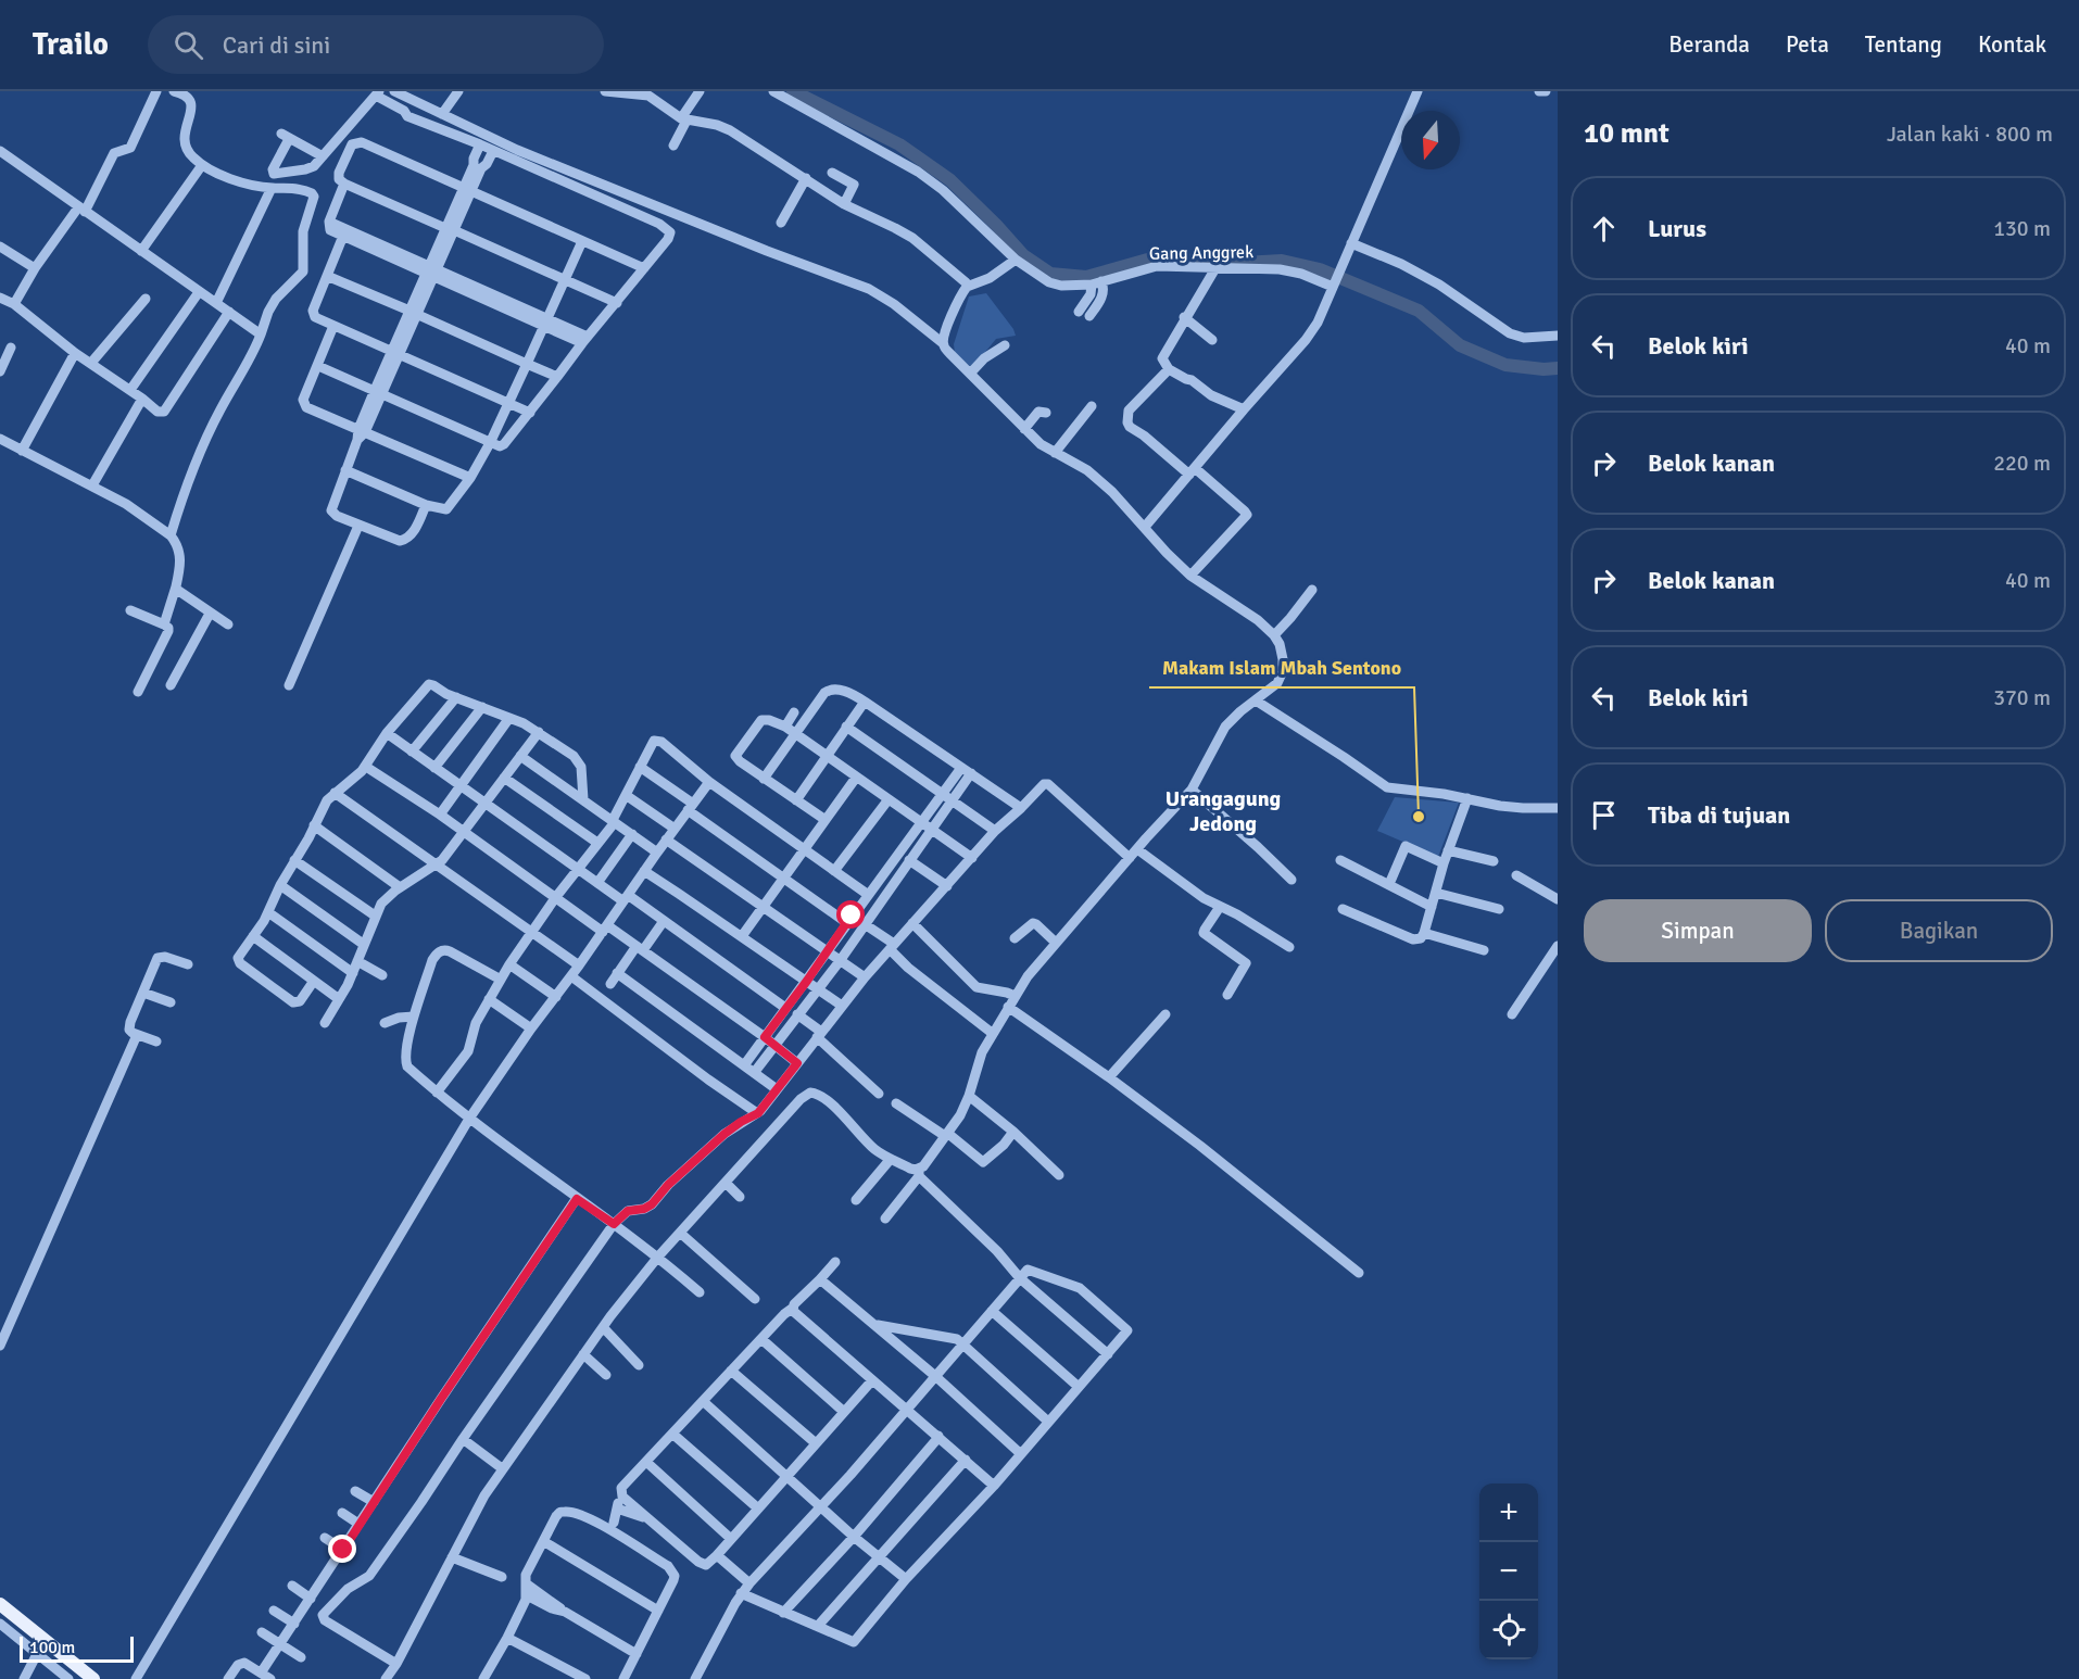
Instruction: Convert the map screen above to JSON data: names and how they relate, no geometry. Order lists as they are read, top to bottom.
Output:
{
  "streets": {
    "street": ["Gang Anggrek"]
  },
  "districts": ["Urangagung Jedong"],
  "places": ["Makam Islam Mbah Sentono"],
  "scale_bar": "100 m",
  "north": "bottom",
  "page": {
    "header": "Trailo",
    "search": "Cari di sini",
    "nav": [
      "Beranda",
      "Peta",
      "Tentang",
      "Kontak"
    ],
    "heading": ["10 mnt", "Jalan kaki · 800 m"],
    "list": [
      ["Lurus", "130 m"],
      ["Belok kiri", "40 m"],
      ["Belok kanan", "220 m"],
      ["Belok kanan", "40 m"],
      ["Belok kiri", "370 m"],
      "Tiba di tujuan"
    ],
    "buttons": ["Simpan", "Bagikan"],
    "map_buttons": ["+", "−"],
    "scale": "100 m"
  }
}
